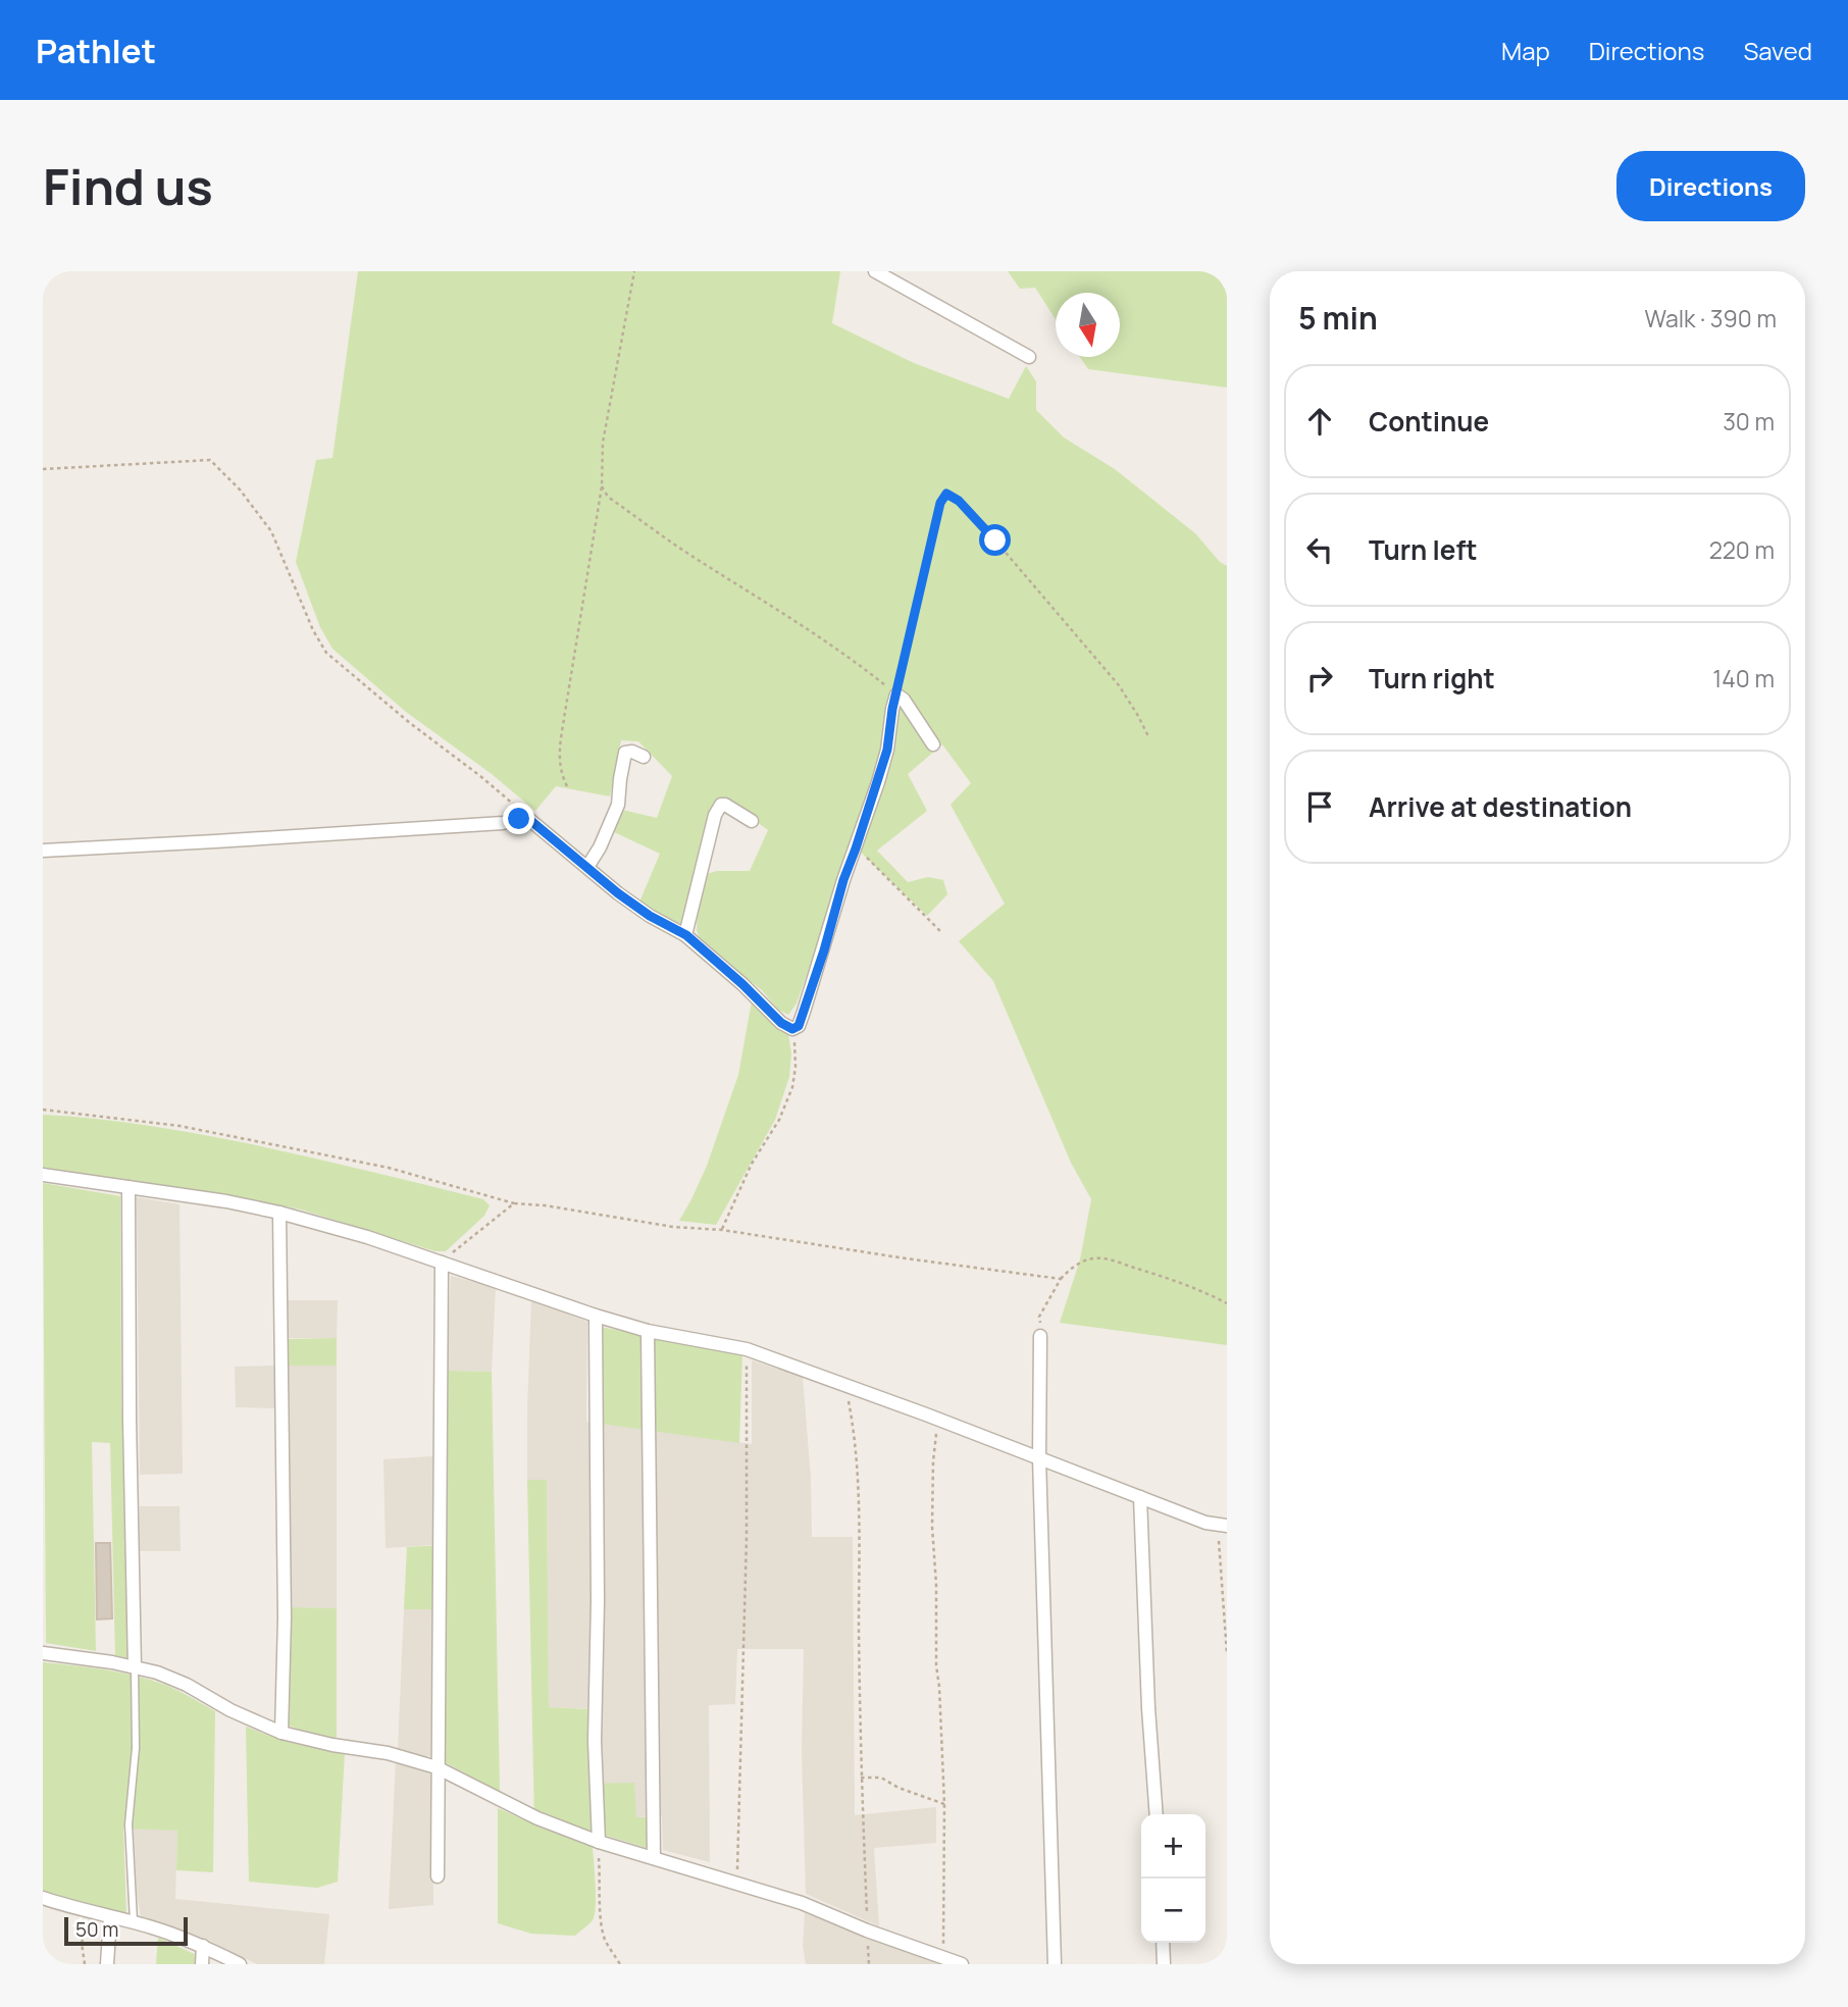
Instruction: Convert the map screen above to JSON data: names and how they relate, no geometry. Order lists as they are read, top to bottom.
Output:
{
  "scale_bar": "50 m",
  "north": "bottom",
  "page": {
    "header": "Pathlet",
    "nav": ["Map", "Directions", "Saved"],
    "buttons": "Directions",
    "title": "Find us",
    "heading": ["5 min", "Walk · 390 m"],
    "list": [
      ["Continue", "30 m"],
      ["Turn left", "220 m"],
      ["Turn right", "140 m"],
      "Arrive at destination"
    ],
    "map_buttons": ["+", "−"],
    "scale": "50 m"
  }
}
